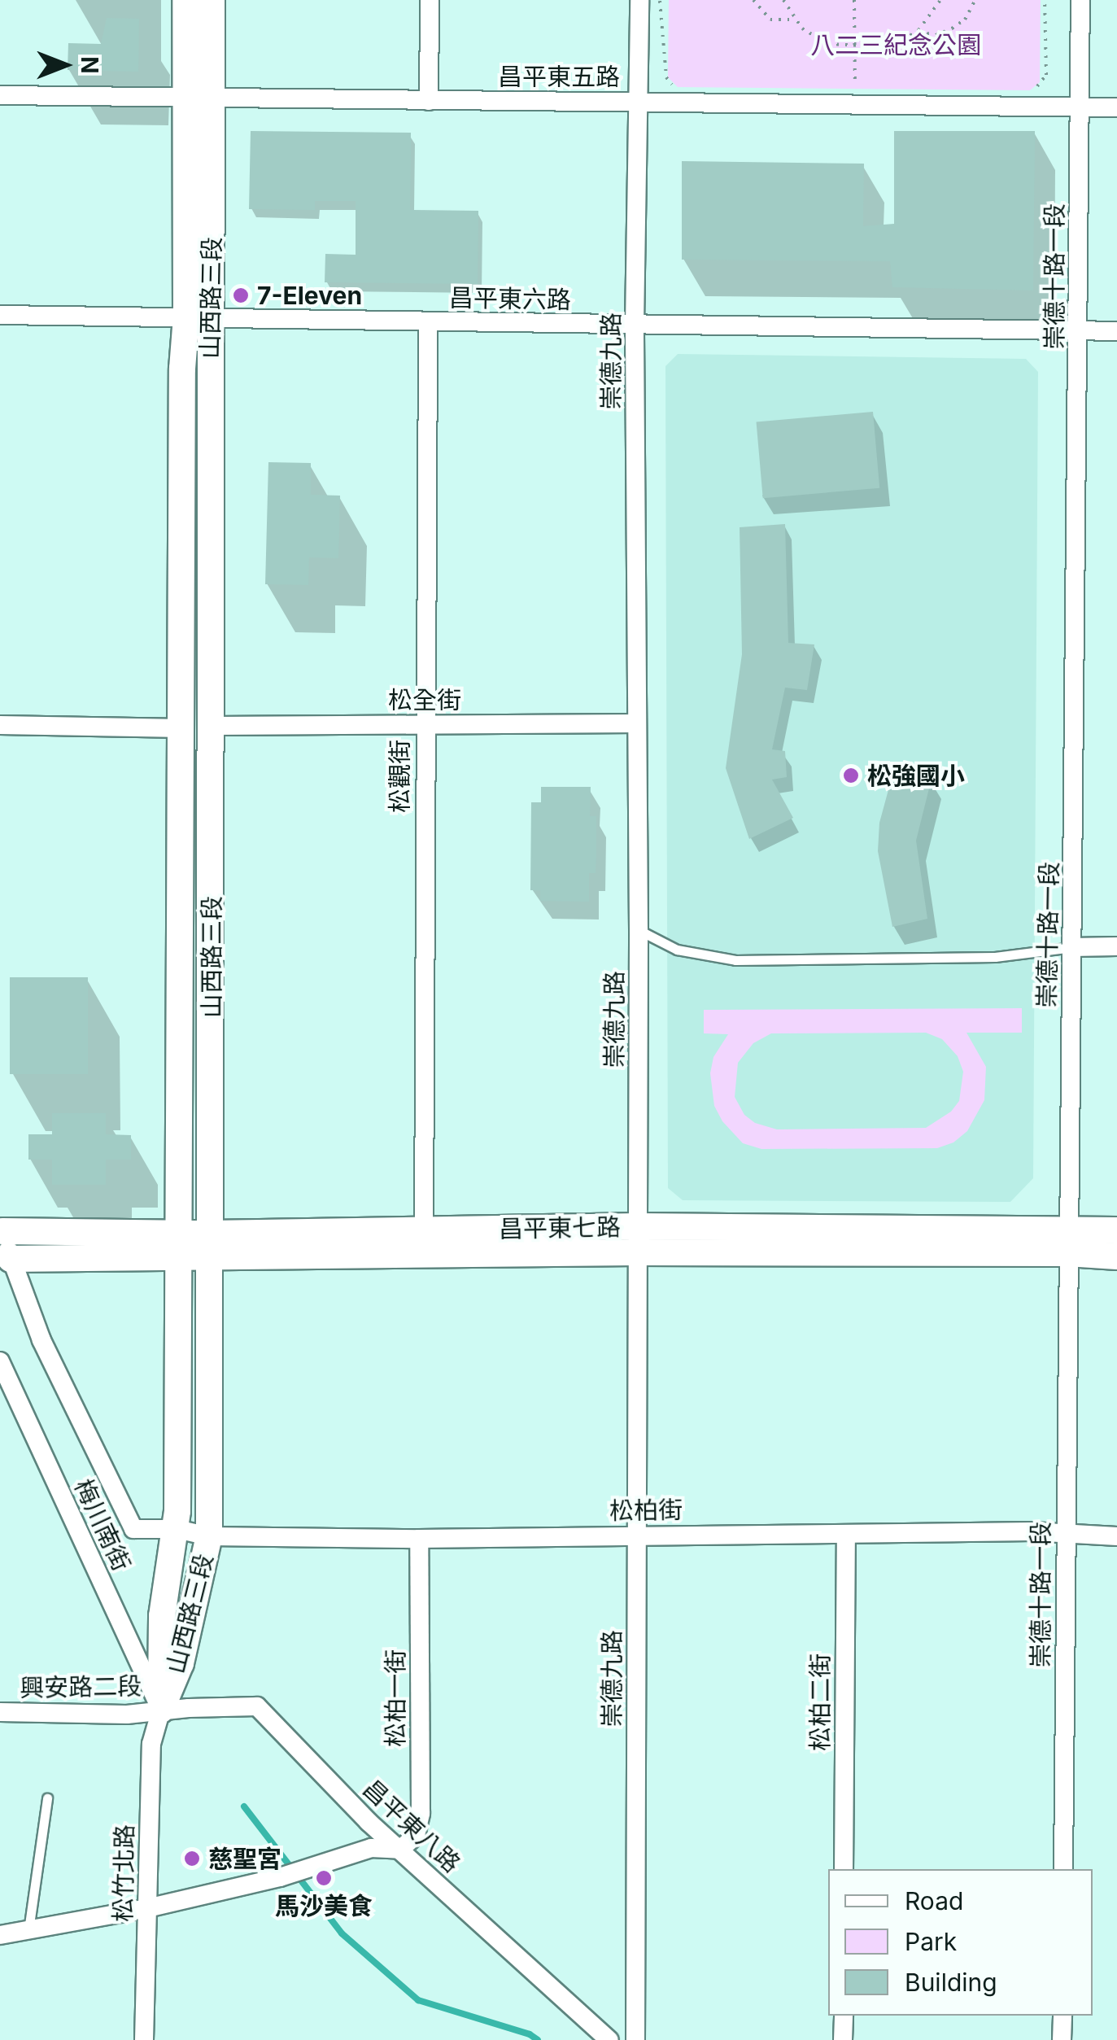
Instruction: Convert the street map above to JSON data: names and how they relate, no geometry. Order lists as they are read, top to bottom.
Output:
{
  "streets": {
    "street": [
      "昌平東五路",
      "崇德十路一段",
      "山西路三段",
      "昌平東六路",
      "崇德九路",
      "松全街",
      "松觀街",
      "昌平東七路",
      "松柏街",
      "梅川南街",
      "興安路二段",
      "松柏一街",
      "松柏二街",
      "昌平東八路",
      "松竹北路"
    ]
  },
  "crossings": [
    ["昌平東五路", "崇德十路一段"],
    ["昌平東五路", "山西路三段"],
    ["昌平東五路", "崇德九路"],
    ["崇德十路一段", "昌平東六路"],
    ["崇德十路一段", "昌平東七路"],
    ["崇德十路一段", "松柏街"],
    ["山西路三段", "昌平東六路"],
    ["山西路三段", "松全街"],
    ["山西路三段", "昌平東七路"],
    ["山西路三段", "松柏街"],
    ["山西路三段", "梅川南街"],
    ["山西路三段", "興安路二段"],
    ["山西路三段", "昌平東八路"],
    ["山西路三段", "松竹北路"],
    ["昌平東六路", "崇德九路"],
    ["昌平東六路", "松觀街"],
    ["崇德九路", "松全街"],
    ["崇德九路", "昌平東七路"],
    ["崇德九路", "松柏街"],
    ["松全街", "松觀街"],
    ["松觀街", "昌平東七路"],
    ["松柏街", "松柏一街"],
    ["松柏街", "松柏二街"],
    ["梅川南街", "興安路二段"],
    ["梅川南街", "昌平東八路"],
    ["梅川南街", "松竹北路"],
    ["興安路二段", "昌平東八路"],
    ["興安路二段", "松竹北路"],
    ["松柏一街", "昌平東八路"],
    ["昌平東八路", "松竹北路"]
  ],
  "parks": ["八二三紀念公園"],
  "places": [
    "7-Eleven",
    "松強國小",
    "慈聖宮",
    "馬沙美食"
  ],
  "legend": ["Road", "Park", "Building"],
  "north": "right"
}
